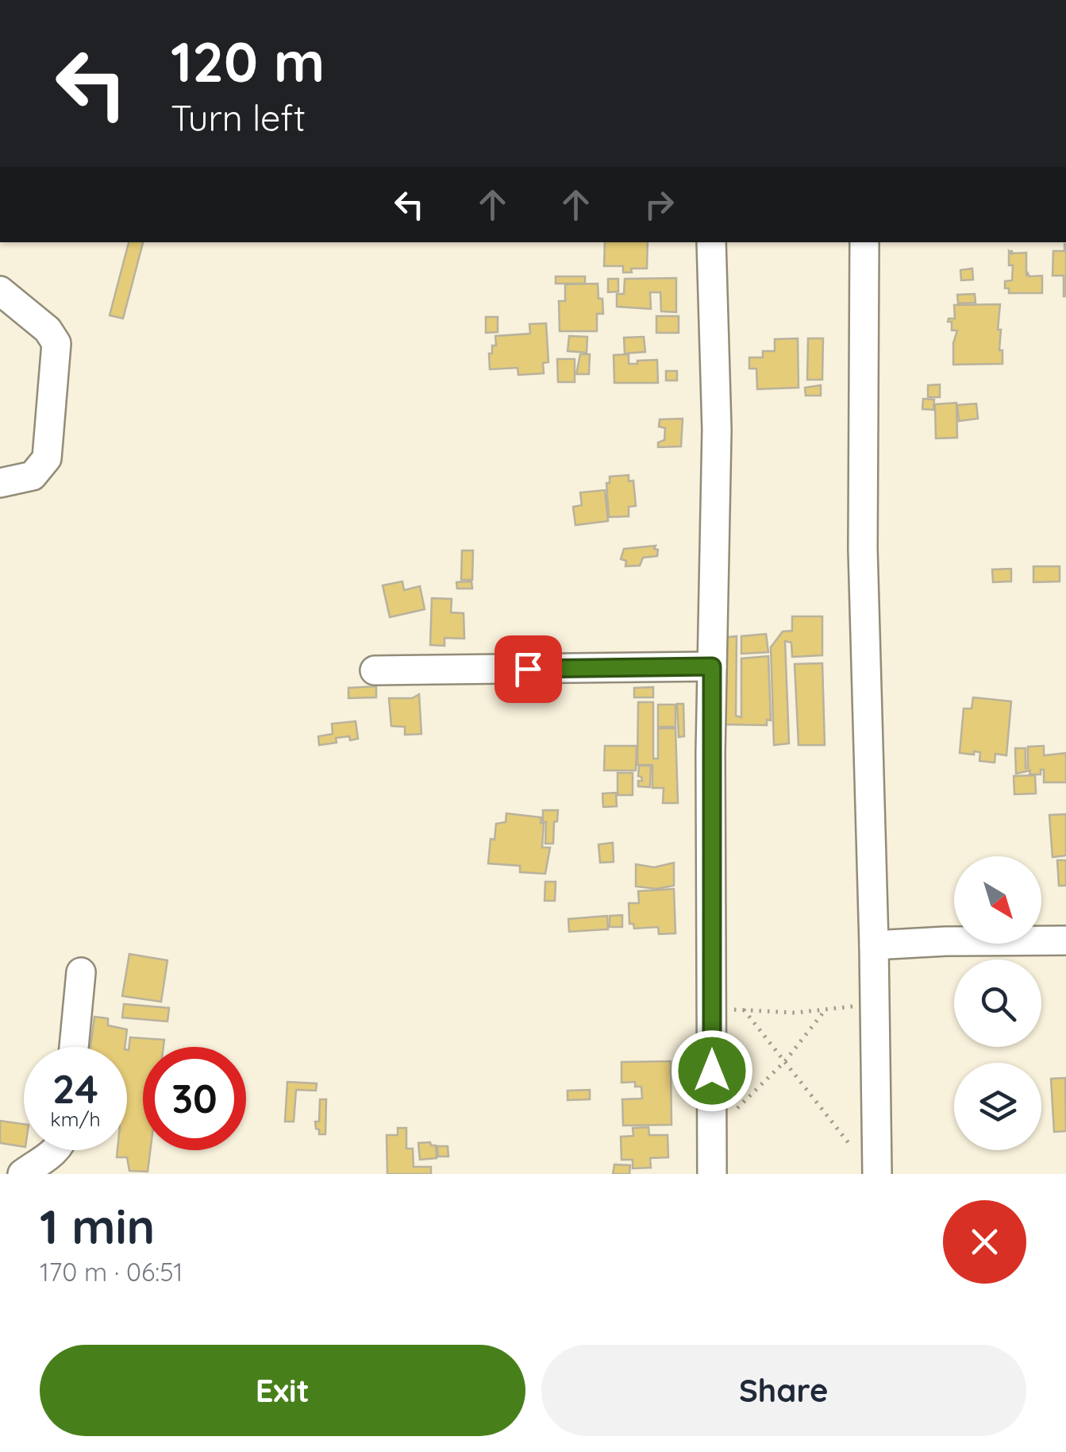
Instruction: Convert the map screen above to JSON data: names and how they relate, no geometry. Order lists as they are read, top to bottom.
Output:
{
  "north": "bottom right",
  "page": {
    "turn": ["120 m", "Turn left"],
    "speed": "24 km/h",
    "limit": "30",
    "heading": ["1 min", "170 m · 06:51"],
    "buttons": ["Exit", "Share"]
  }
}
